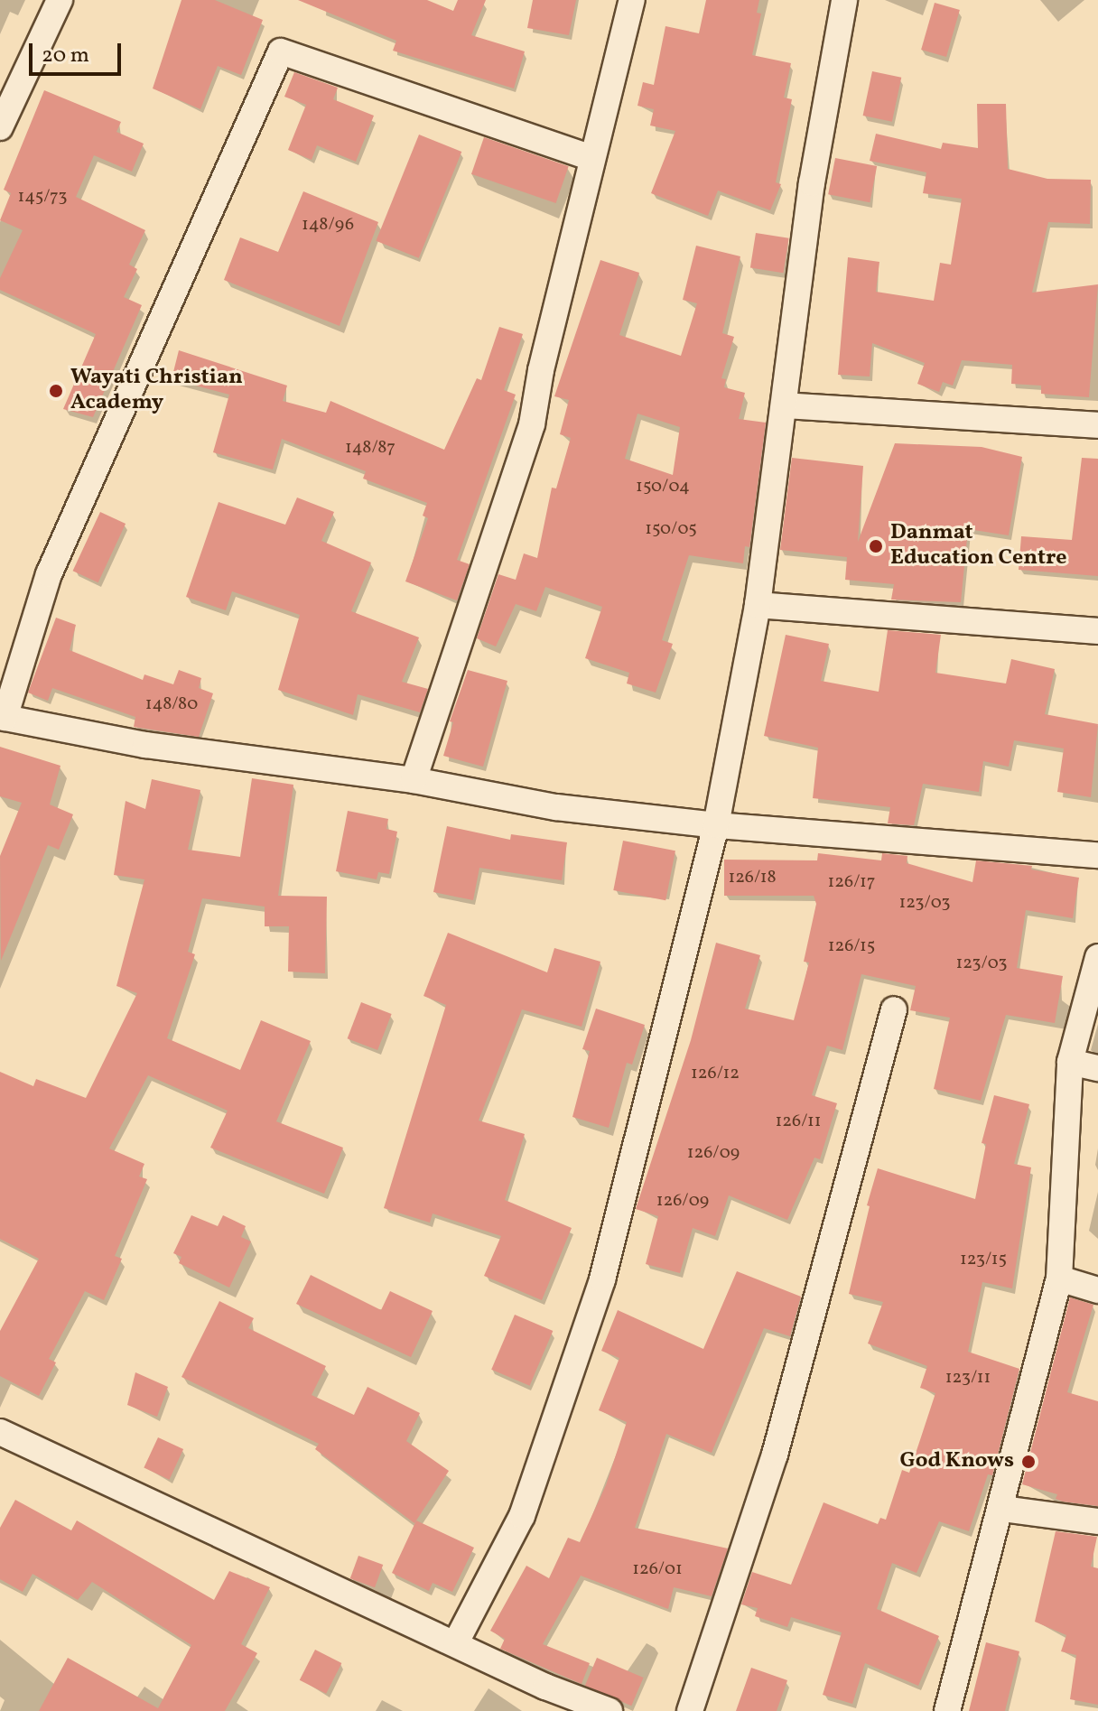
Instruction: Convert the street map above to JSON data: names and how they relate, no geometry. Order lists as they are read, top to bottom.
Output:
{
  "places": ["Wayati Christian Academy", "Danmat Education Centre", "God Knows"],
  "house_numbers": [
    "145/73",
    "148/96",
    "148/87",
    "150/04",
    "150/05",
    "148/80",
    "126/18",
    "126/17",
    "123/03",
    "126/15",
    "123/03",
    "126/12",
    "126/11",
    "126/09",
    "126/09",
    "123/15",
    "123/11",
    "126/01"
  ],
  "scale_bar": "20 m"
}
